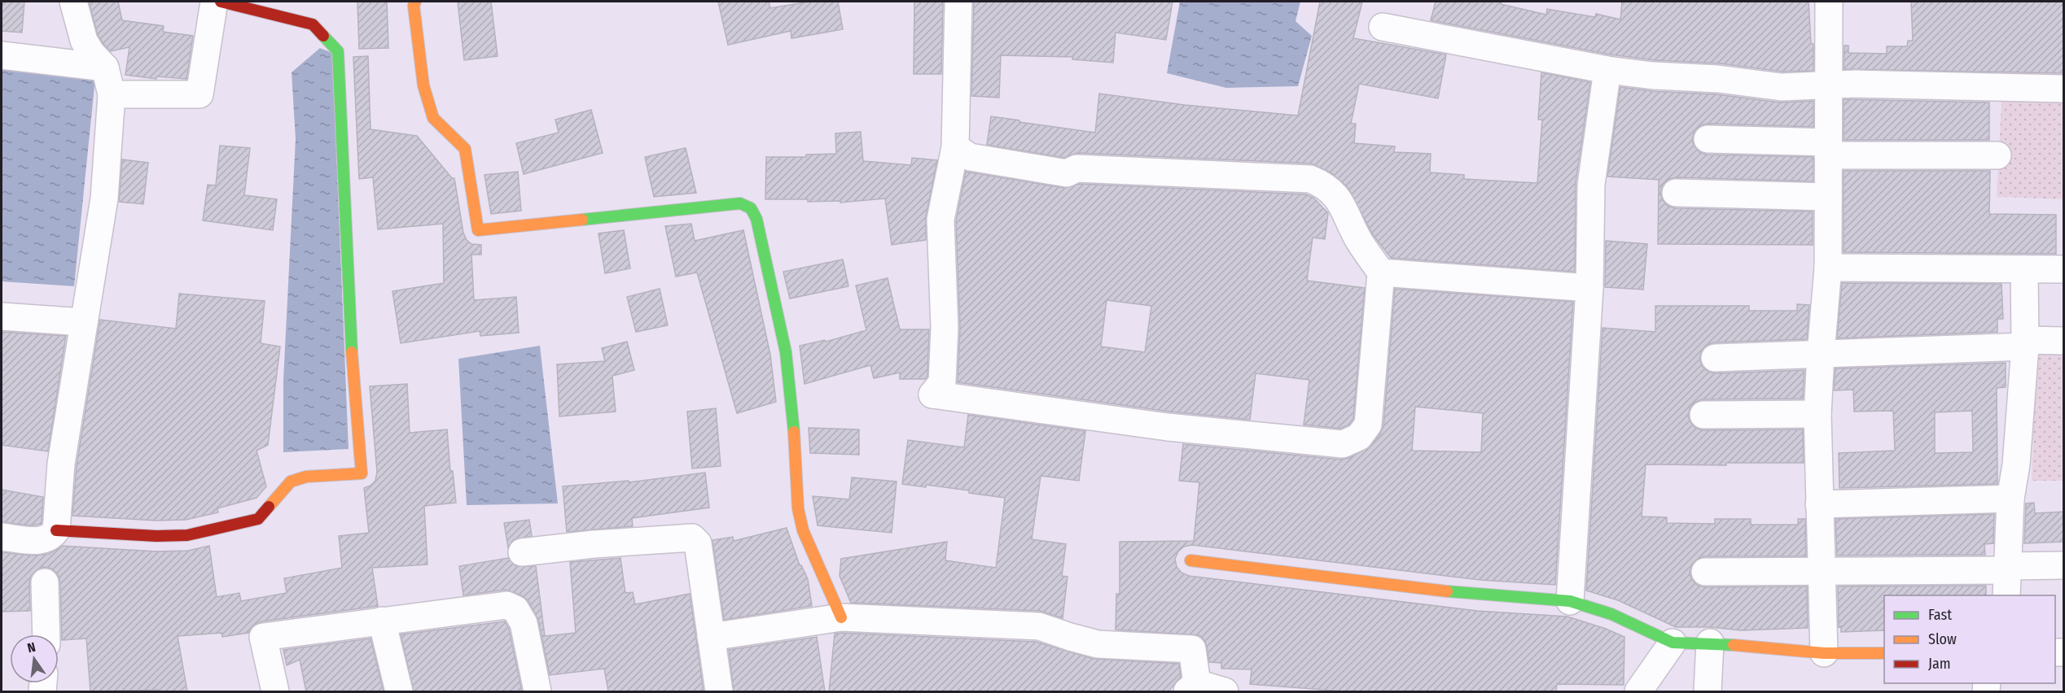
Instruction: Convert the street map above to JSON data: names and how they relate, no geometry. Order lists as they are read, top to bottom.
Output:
{
  "legend": ["Fast", "Slow", "Jam"],
  "north": "top"
}
